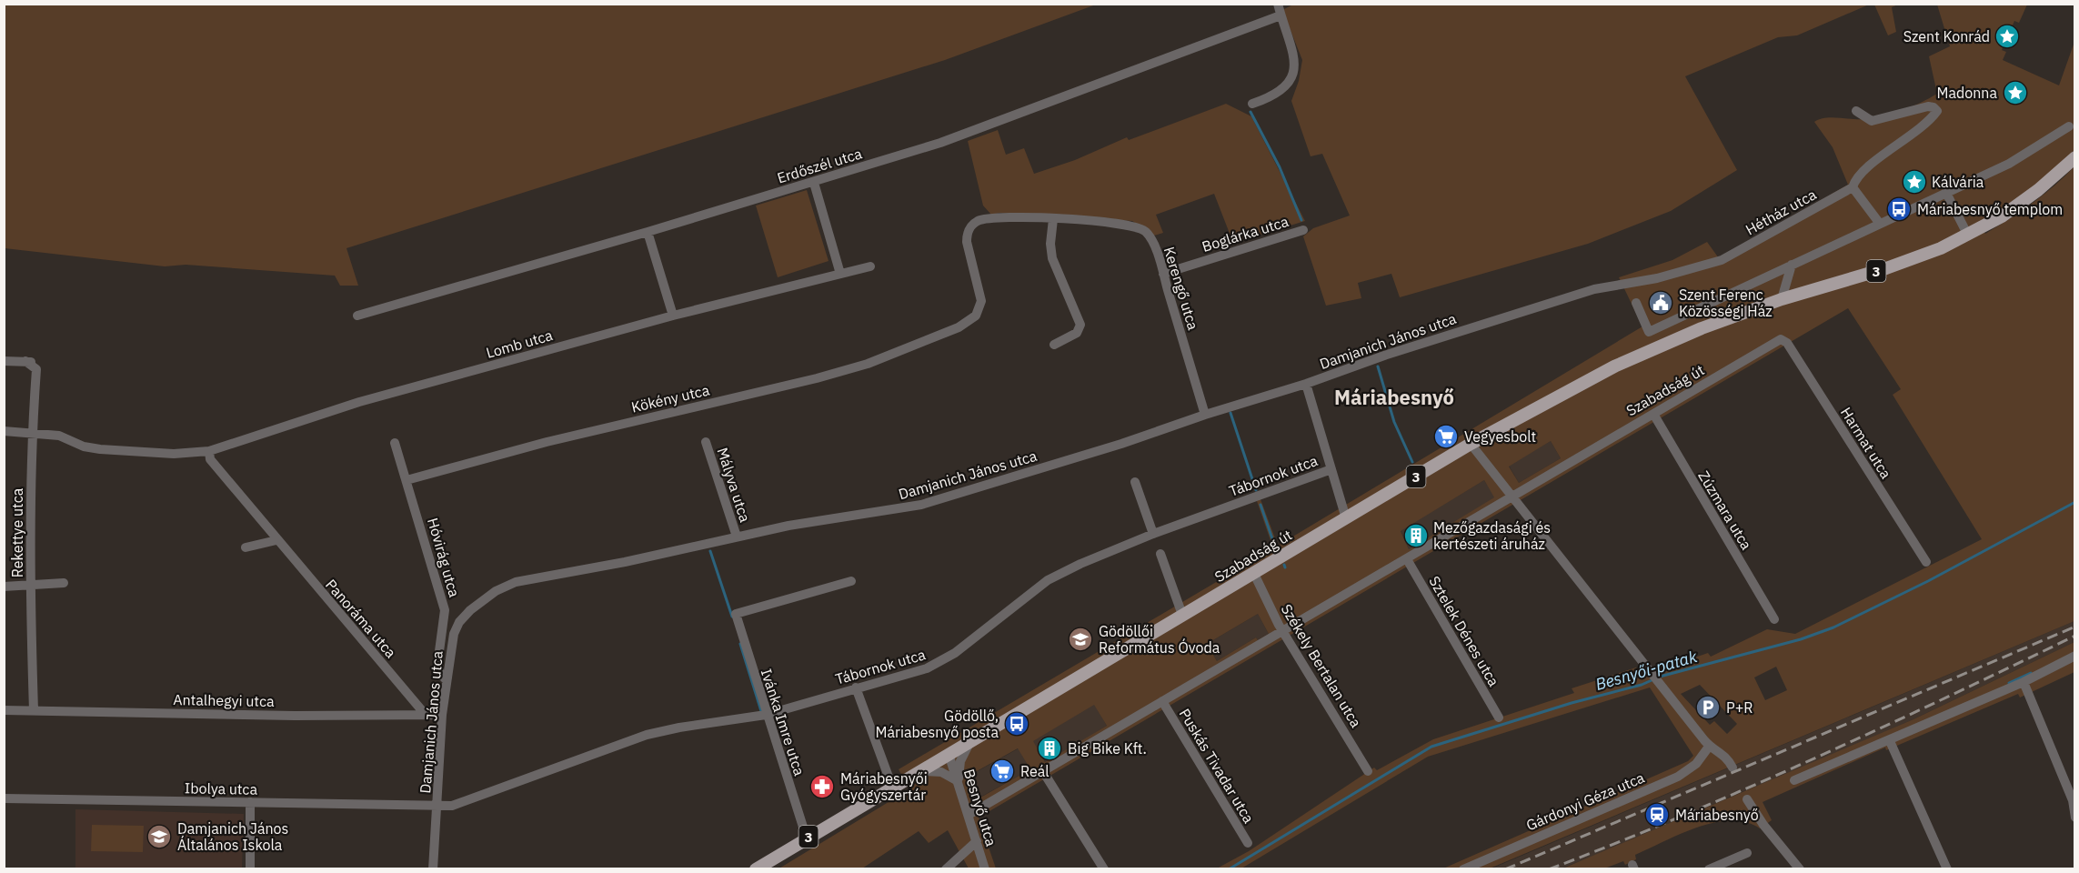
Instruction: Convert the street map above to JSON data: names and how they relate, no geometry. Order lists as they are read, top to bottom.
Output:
{
  "streets": {
    "main road": ["3", "Szabadság út"],
    "street": [
      "Erdőszél utca",
      "Hétház utca",
      "Boglárka utca",
      "Kerengő utca",
      "Damjanich János utca",
      "Lomb utca",
      "Kökény utca",
      "Harmat utca",
      "Tábornok utca",
      "Mályva utca",
      "Zúzmara utca",
      "Rekettye utca",
      "Hóvirág utca",
      "Panoráma utca",
      "Sztelek Dénes utca",
      "Székely Bertalan utca",
      "Antalhegyi utca",
      "Ivánka Imre utca",
      "Puskás Tivadar utca",
      "Ibolya utca",
      "Gárdonyi Géza utca",
      "Besnyő utca"
    ]
  },
  "crossings": [
    ["Hétház utca", "Damjanich János utca"],
    ["Boglárka utca", "Kerengő utca"],
    ["Kerengő utca", "Damjanich János utca"],
    ["Kerengő utca", "Kökény utca"],
    ["Damjanich János utca", "Tábornok utca"],
    ["Damjanich János utca", "Mályva utca"],
    ["Damjanich János utca", "Hóvirág utca"],
    ["Damjanich János utca", "Antalhegyi utca"],
    ["Damjanich János utca", "Ibolya utca"],
    ["Lomb utca", "Panoráma utca"],
    ["Szabadság út", "Harmat utca"],
    ["Szabadság út", "Zúzmara utca"],
    ["Szabadság út", "Sztelek Dénes utca"],
    ["Szabadság út", "Székely Bertalan utca"],
    ["Szabadság út", "Ivánka Imre utca"],
    ["Szabadság út", "Puskás Tivadar utca"],
    ["Szabadság út", "Besnyő utca"],
    ["Kökény utca", "Hóvirág utca"],
    ["Tábornok utca", "Ivánka Imre utca"],
    ["Tábornok utca", "Ibolya utca"],
    ["Rekettye utca", "Antalhegyi utca"],
    ["Panoráma utca", "Antalhegyi utca"]
  ],
  "districts": ["Máriabesnyő"],
  "water": ["Besnyői-patak"],
  "places": {
    "place": ["Szent Konrád", "Madonna", "Kálvária"],
    "bus stop": ["Máriabesnyő templom", "Gödöllő, Máriabesnyő posta"],
    "public building": ["Szent Ferenc Közösségi Ház"],
    "supermarket": ["Vegyesbolt", "Reál"],
    "building": ["Mezőgazdasági és kertészeti áruház", "Big Bike Kft."],
    "school or university": ["Gödöllői Református Óvoda", "Damjanich János Általános Iskola"],
    "parking": ["P+R"],
    "pharmacy": ["Máriabesnyői Gyógyszertár"],
    "station": ["Máriabesnyő"]
  }
}
